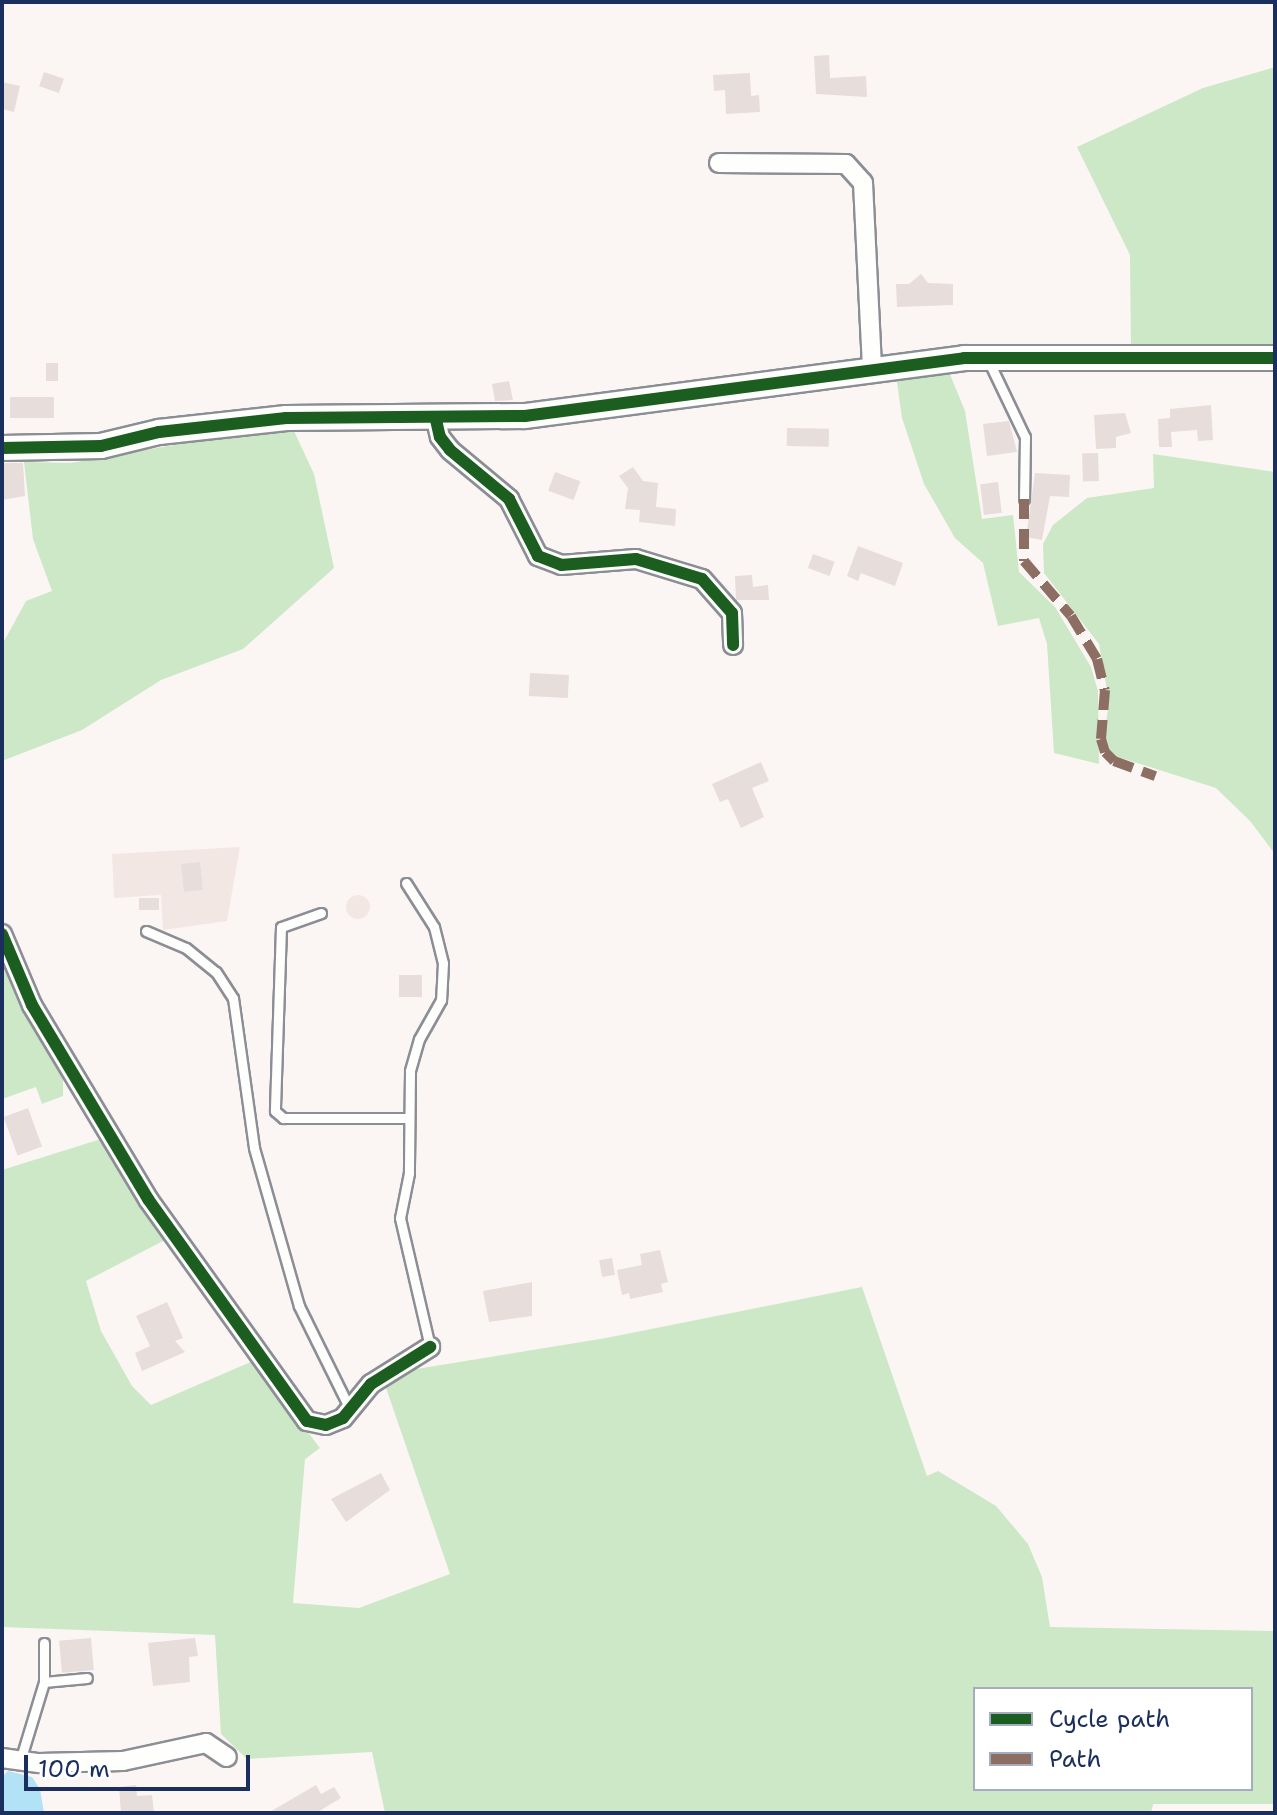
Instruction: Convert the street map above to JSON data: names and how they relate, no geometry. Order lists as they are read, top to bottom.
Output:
{
  "legend": ["Cycle path", "Path"],
  "scale_bar": "100 m"
}
